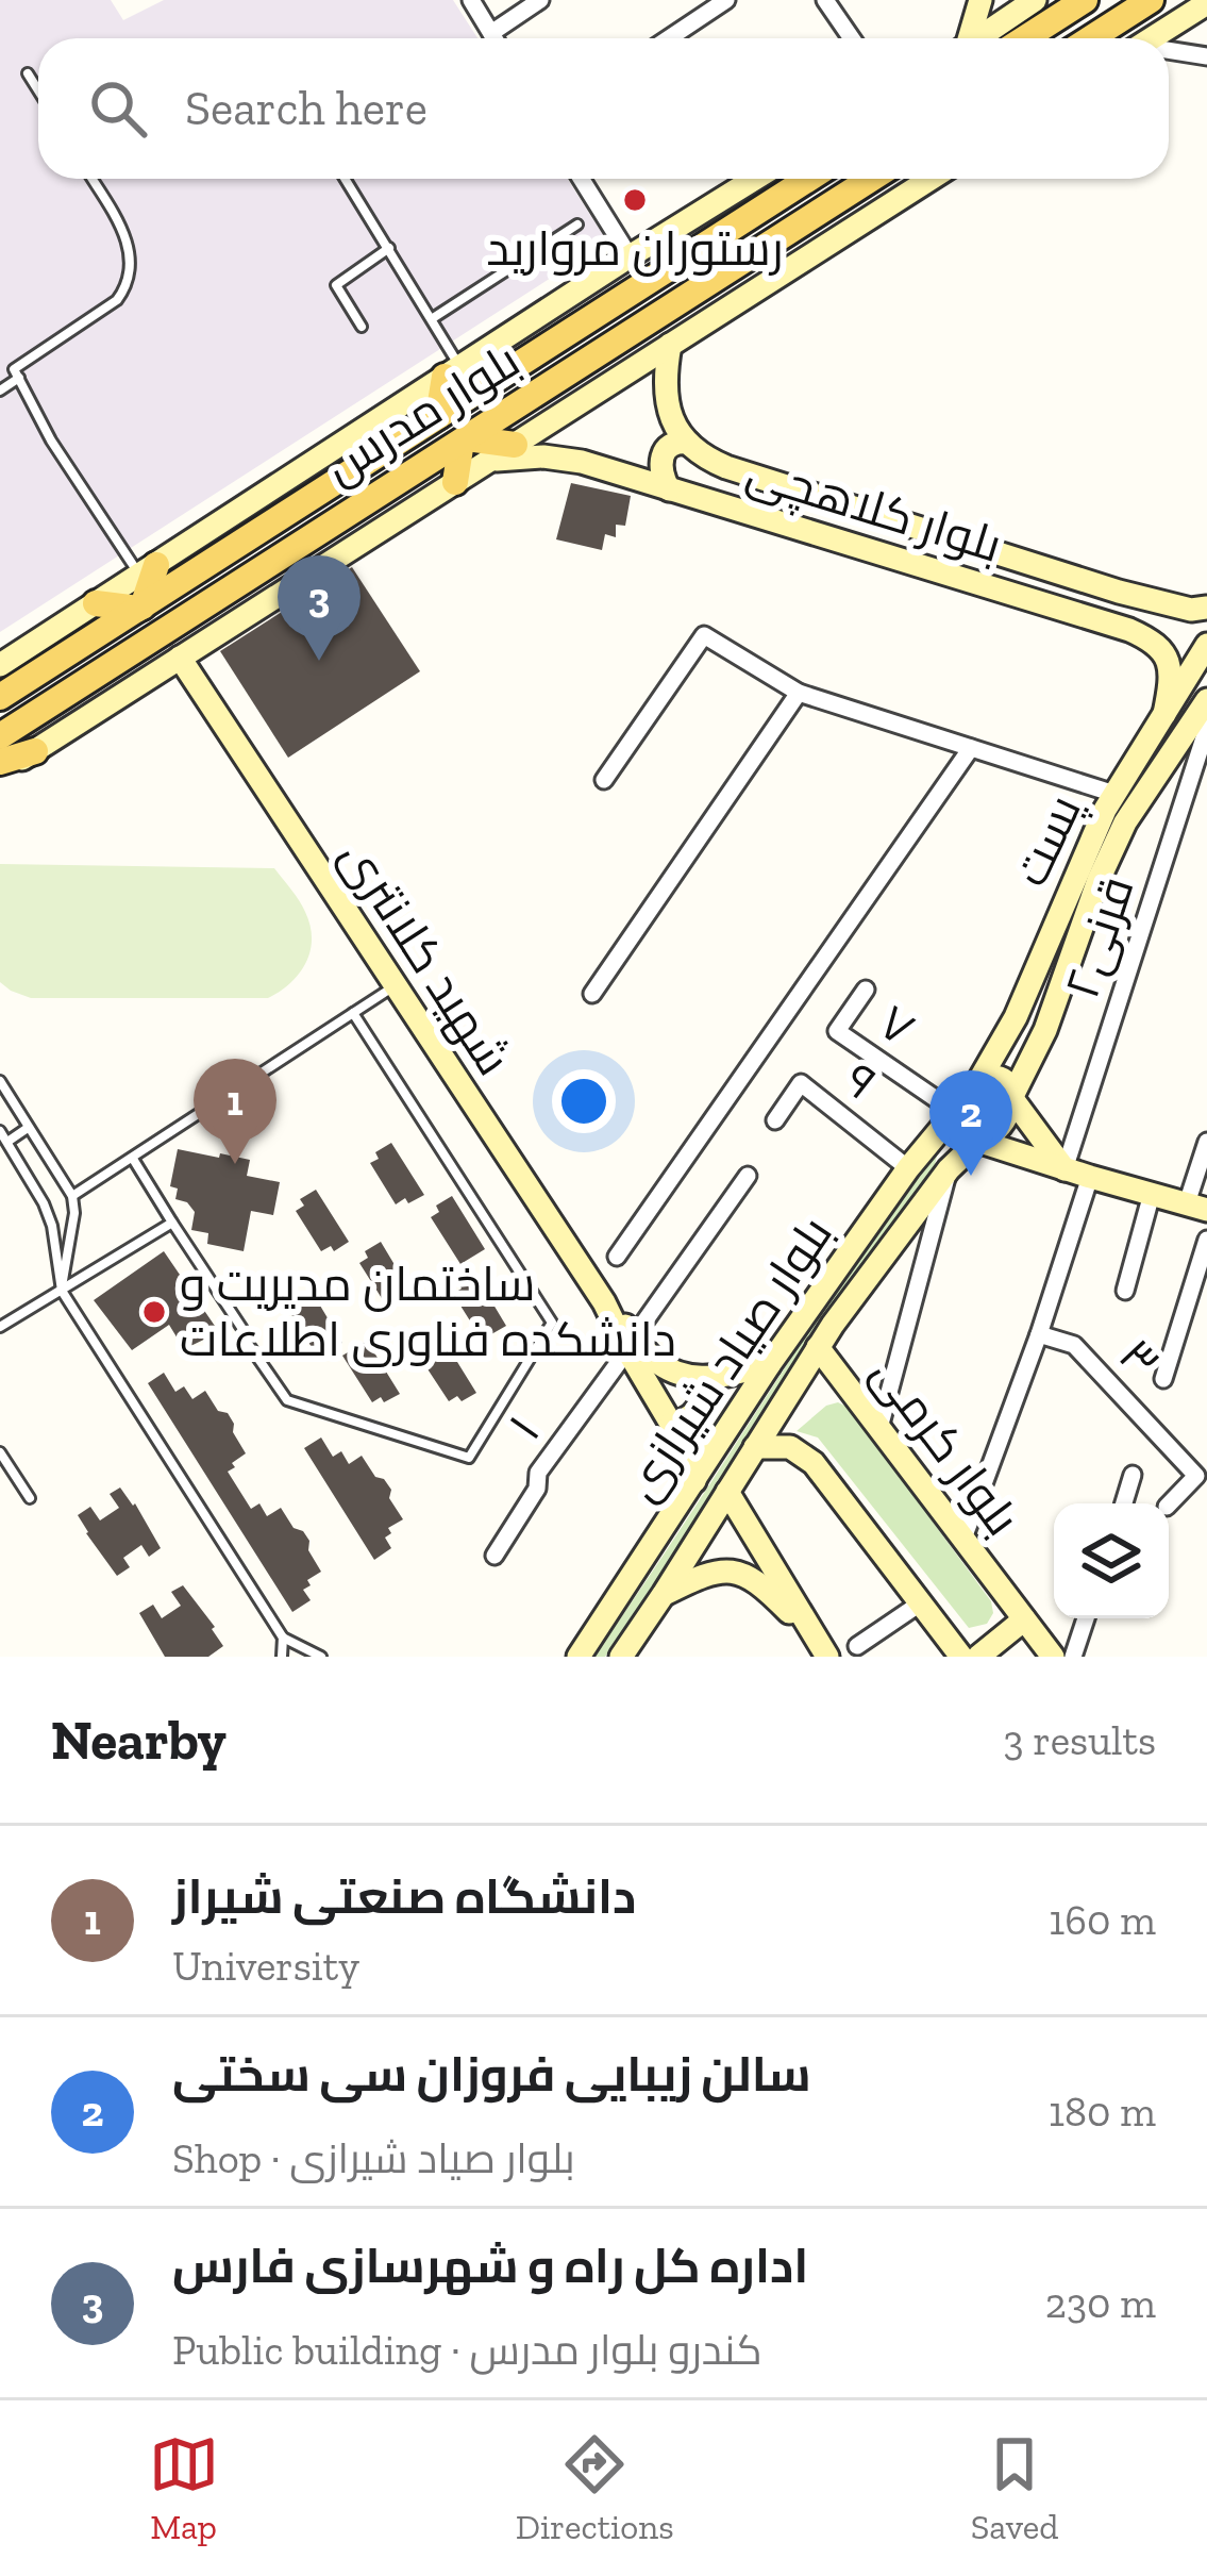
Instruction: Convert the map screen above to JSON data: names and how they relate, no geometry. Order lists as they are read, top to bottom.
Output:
{
  "streets": {
    "main road": [
      "بلوار مدرس",
      "بلوار کلاهچی",
      "پست",
      "شهید کلانتری",
      "بلوار صیاد شیرازی",
      "بلوار کرمی"
    ],
    "street": [
      "قرنی۲",
      "۷",
      "۹",
      "۳",
      "۱"
    ]
  },
  "crossings": [
    ["بلوار کلاهچی", "پست"],
    ["پست", "۷"],
    ["پست", "بلوار صیاد شیرازی"],
    ["شهید کلانتری", "بلوار صیاد شیرازی"],
    ["شهید کلانتری", "۱"],
    ["۷", "بلوار صیاد شیرازی"],
    ["۹", "بلوار صیاد شیرازی"],
    ["بلوار صیاد شیرازی", "بلوار کرمی"]
  ],
  "places": ["رستوران مروارید", "ساختمان مدیریت و دانشکده فناوری اطلاعات"],
  "page": {
    "search": "Search here",
    "pins": ["3", "1", "2"],
    "heading": ["Nearby", "3 results"],
    "list": [
      {
        "mark": "1",
        "name": "دانشگاه صنعتی شیراز",
        "note": "University",
        "value": "160 m"
      },
      {
        "mark": "2",
        "name": "سالن زیبایی فروزان سی سختی",
        "note": "Shop · بلوار صیاد شیرازی",
        "value": "180 m"
      },
      {
        "mark": "3",
        "name": "اداره کل راه و شهرسازی فارس",
        "note": "Public building · کندرو بلوار مدرس",
        "value": "230 m"
      }
    ],
    "nav": ["Map", "Directions", "Saved"]
  }
}
